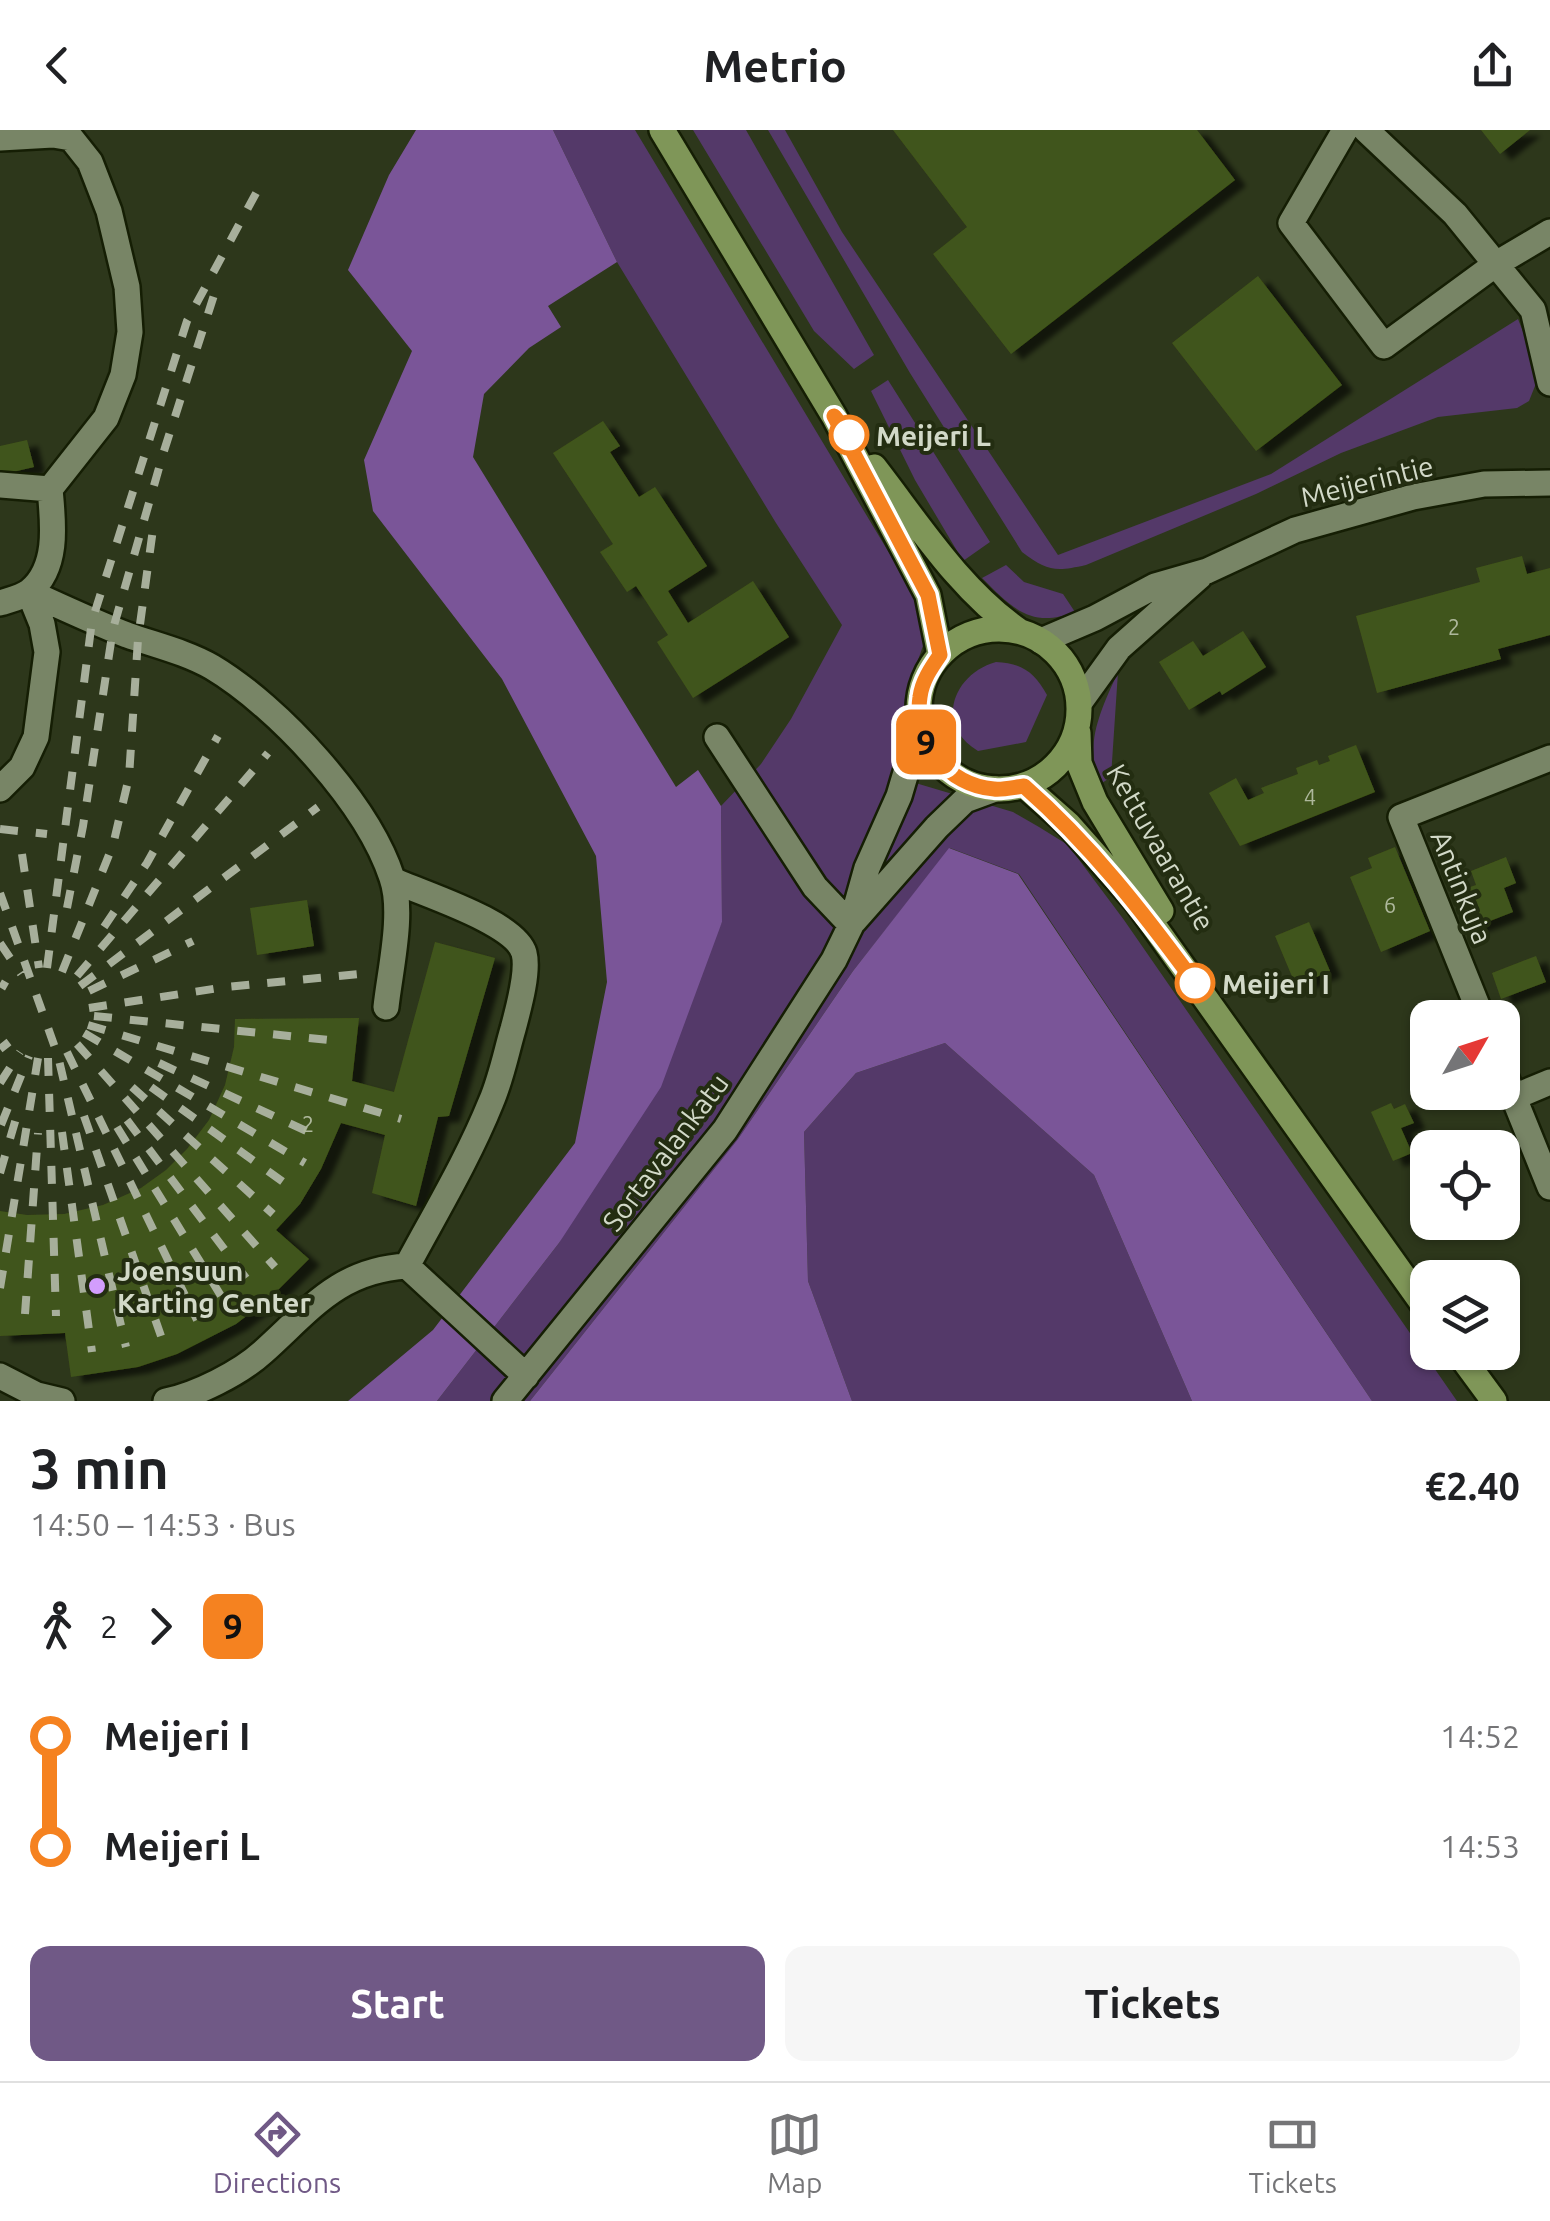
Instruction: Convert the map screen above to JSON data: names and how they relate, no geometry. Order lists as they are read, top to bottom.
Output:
{
  "streets": {
    "main road": ["Kettuvaarantie"],
    "street": ["Meijerintie", "Antinkuja", "Sortavalankatu"]
  },
  "crossings": [
    ["Meijerintie", "Kettuvaarantie"],
    ["Meijerintie", "Sortavalankatu"],
    ["Kettuvaarantie", "Sortavalankatu"]
  ],
  "places": ["Meijeri L", "Meijeri I", "Joensuun Karting Center"],
  "lines": ["bus line 9"],
  "house_numbers": [
    "2",
    "4",
    "6",
    "2"
  ],
  "north": "top right",
  "page": {
    "header": "Metrio",
    "on_map": "9",
    "heading": ["3 min", "14:50 – 14:53 · Bus", "€2.40"],
    "legs": ["2", "9"],
    "list": [
      {
        "name": "Meijeri I",
        "value": "14:52"
      },
      {
        "name": "Meijeri L",
        "value": "14:53"
      }
    ],
    "buttons": ["Start", "Tickets"],
    "tabs": ["Directions", "Map", "Tickets"]
  }
}
